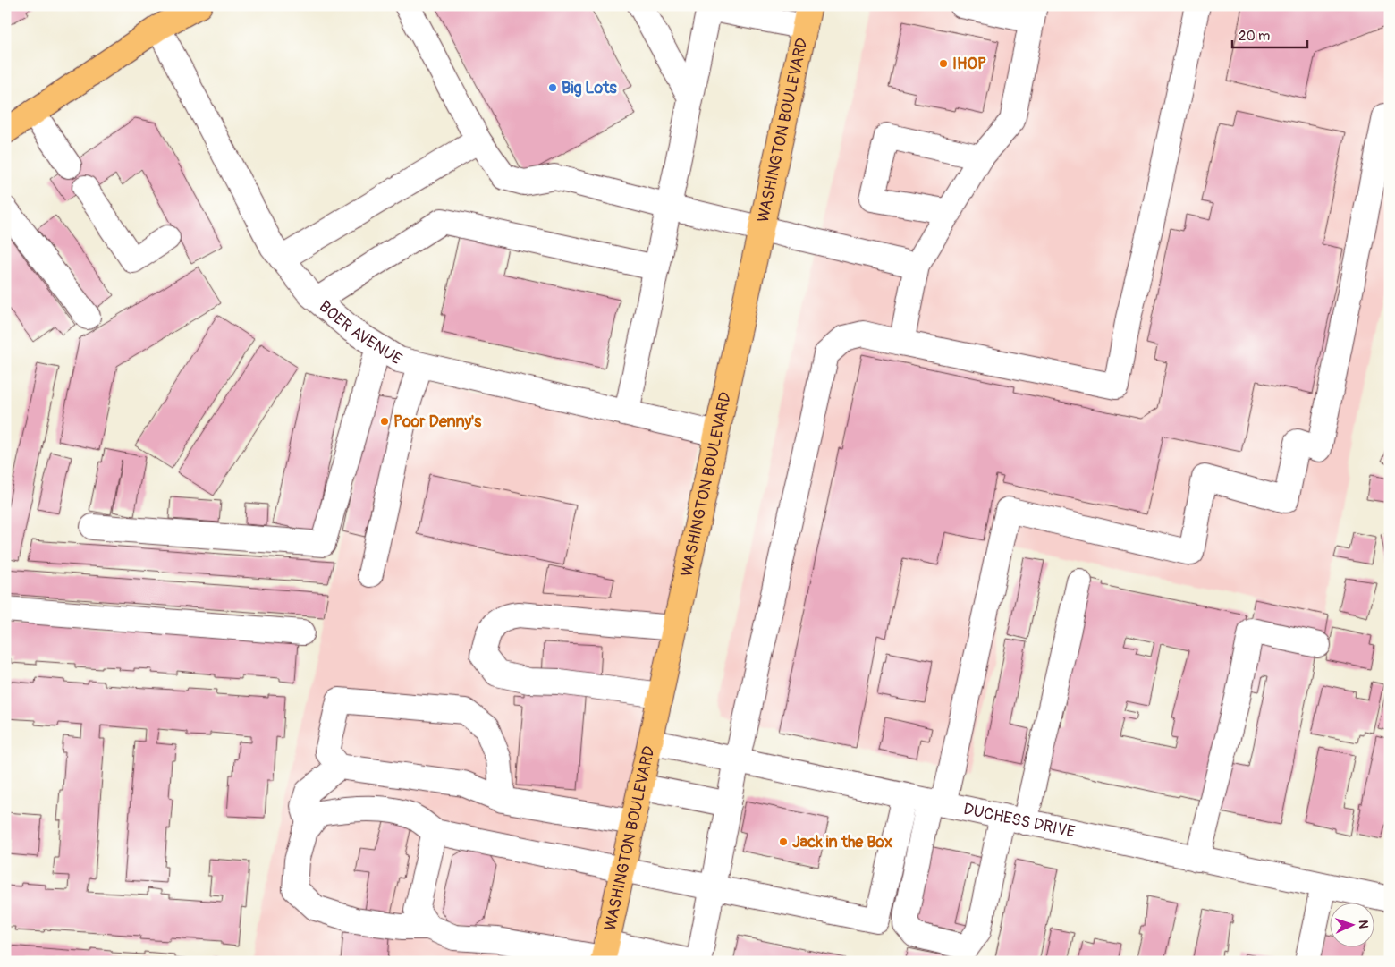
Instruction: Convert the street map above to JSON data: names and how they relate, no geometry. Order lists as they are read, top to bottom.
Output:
{
  "streets": {
    "main road": ["WASHINGTON BOULEVARD"],
    "street": ["BOER AVENUE", "DUCHESS DRIVE"]
  },
  "crossings": [
    ["WASHINGTON BOULEVARD", "BOER AVENUE"],
    ["WASHINGTON BOULEVARD", "DUCHESS DRIVE"]
  ],
  "places": [
    "IHOP",
    "Big Lots",
    "Poor Denny's",
    "Jack in the Box"
  ],
  "scale_bar": "20 m",
  "north": "right"
}
